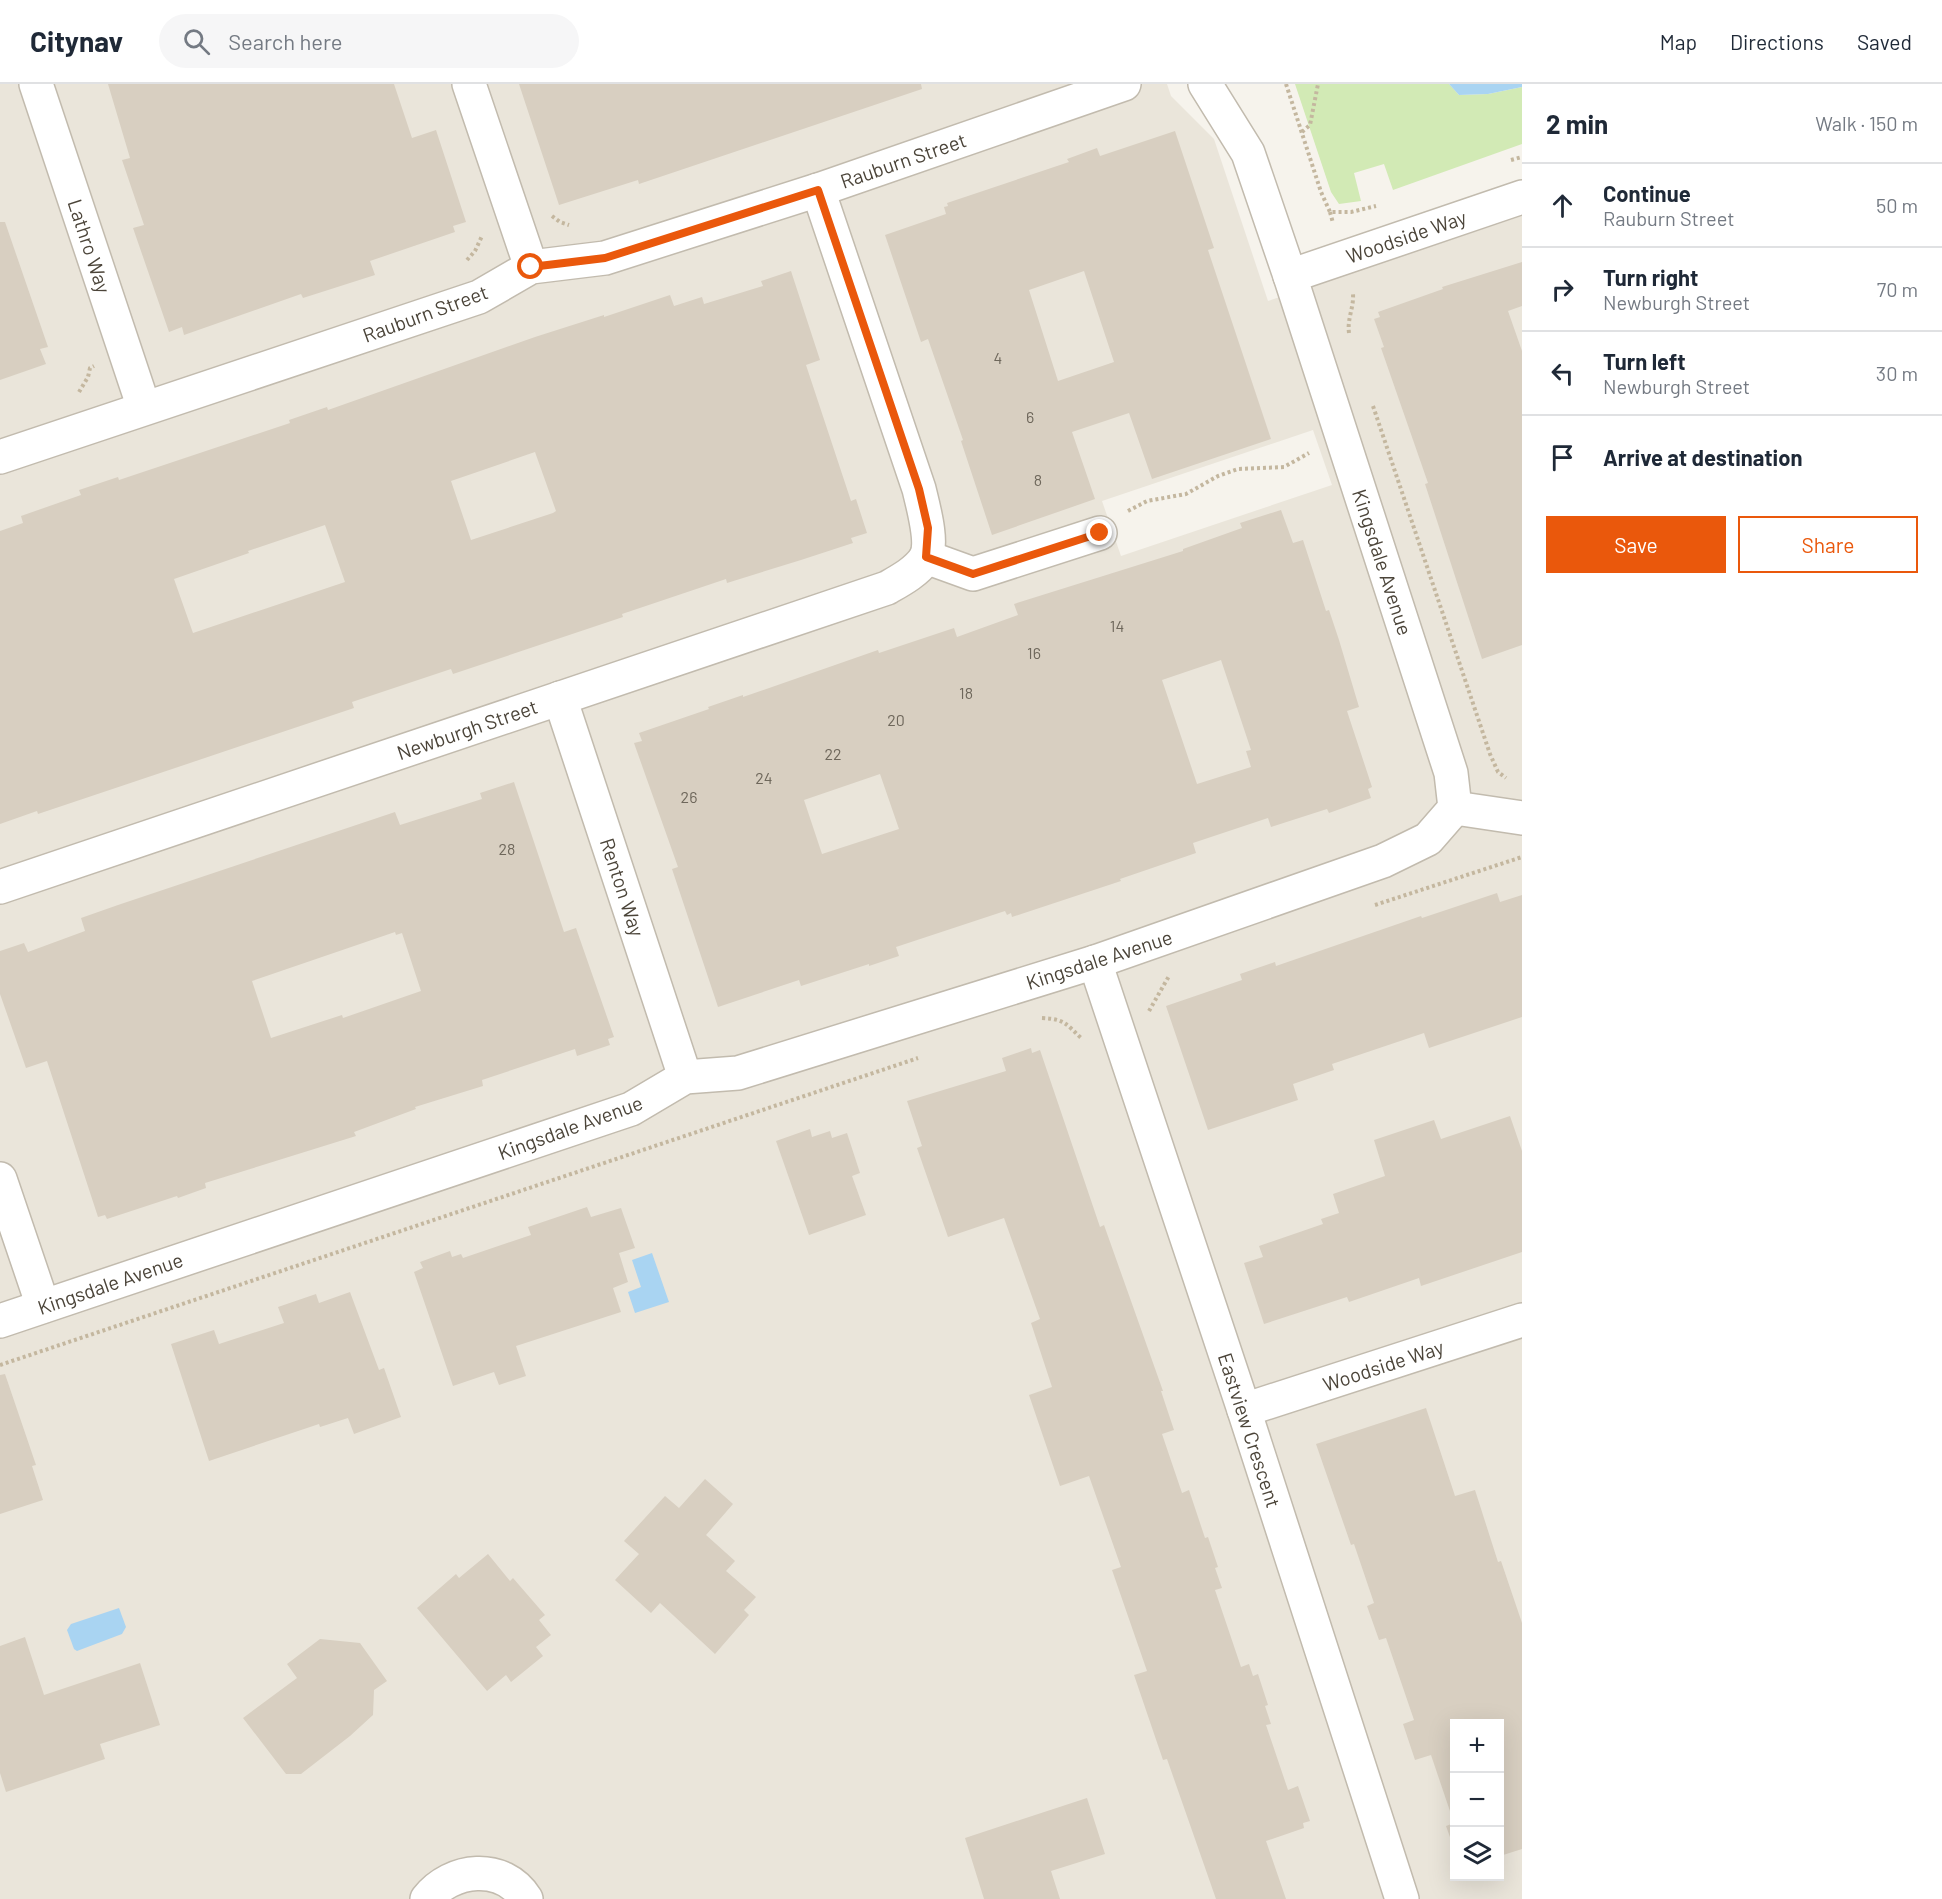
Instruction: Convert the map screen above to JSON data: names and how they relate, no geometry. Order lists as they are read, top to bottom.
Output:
{
  "streets": {
    "street": [
      "Rauburn Street",
      "Woodside Way",
      "Lathro Way",
      "Kingsdale Avenue",
      "Newburgh Street",
      "Renton Way",
      "Eastview Crescent"
    ]
  },
  "crossings": [
    ["Rauburn Street", "Lathro Way"],
    ["Woodside Way", "Kingsdale Avenue"],
    ["Woodside Way", "Eastview Crescent"],
    ["Kingsdale Avenue", "Renton Way"],
    ["Kingsdale Avenue", "Eastview Crescent"],
    ["Newburgh Street", "Renton Way"]
  ],
  "house_numbers": [
    "4",
    "6",
    "8",
    "14",
    "16",
    "18",
    "20",
    "22",
    "24",
    "26",
    "28"
  ],
  "page": {
    "header": "Citynav",
    "search": "Search here",
    "nav": ["Map", "Directions", "Saved"],
    "heading": ["2 min", "Walk · 150 m"],
    "list": [
      ["Continue", "Rauburn Street", "50 m"],
      ["Turn right", "Newburgh Street", "70 m"],
      ["Turn left", "Newburgh Street", "30 m"],
      "Arrive at destination"
    ],
    "buttons": ["Save", "Share"],
    "map_buttons": ["+", "−"]
  }
}
